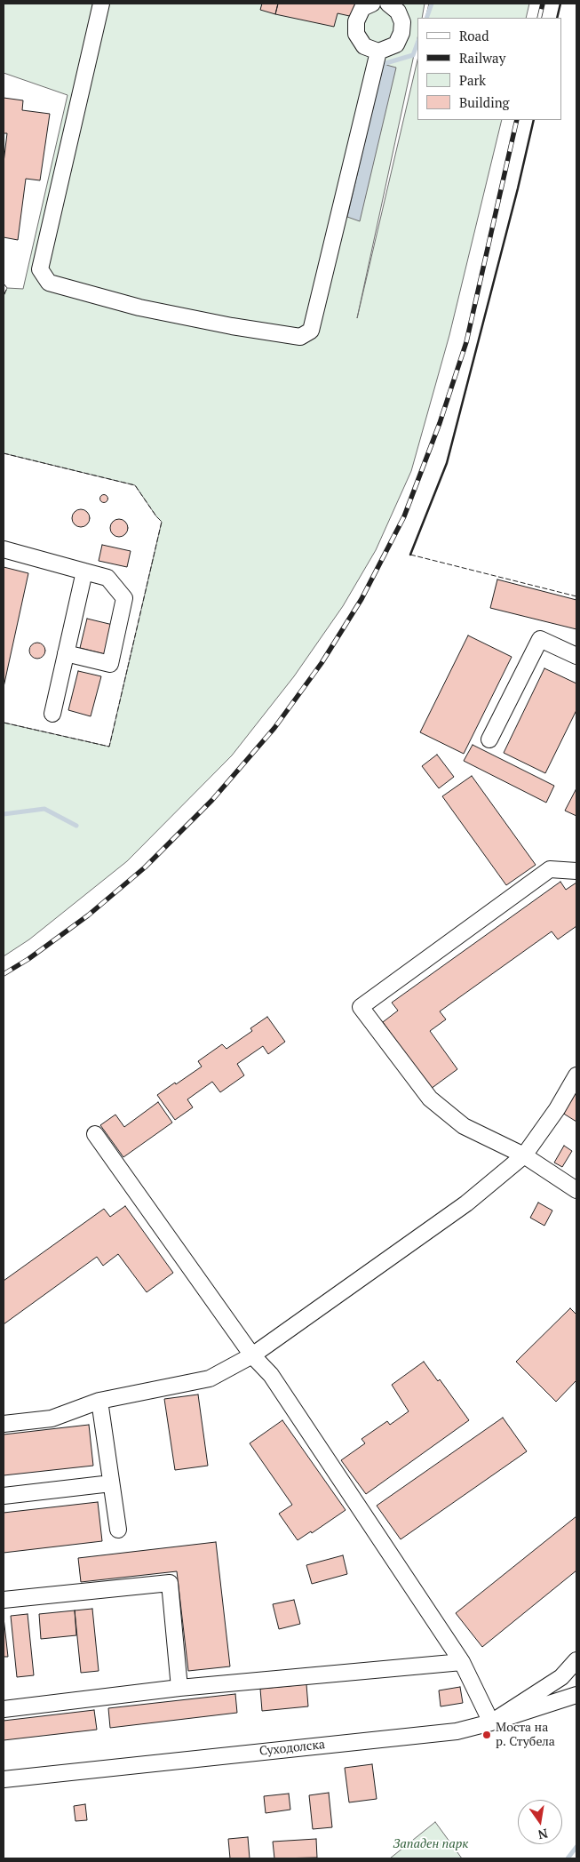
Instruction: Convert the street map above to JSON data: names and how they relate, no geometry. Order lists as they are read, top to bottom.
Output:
{
  "streets": {
    "street": ["Суходолска"]
  },
  "parks": ["Западен парк"],
  "places": ["Моста на р. Стубела"],
  "legend": [
    "Road",
    "Railway",
    "Park",
    "Building"
  ],
  "north": "bottom"
}
